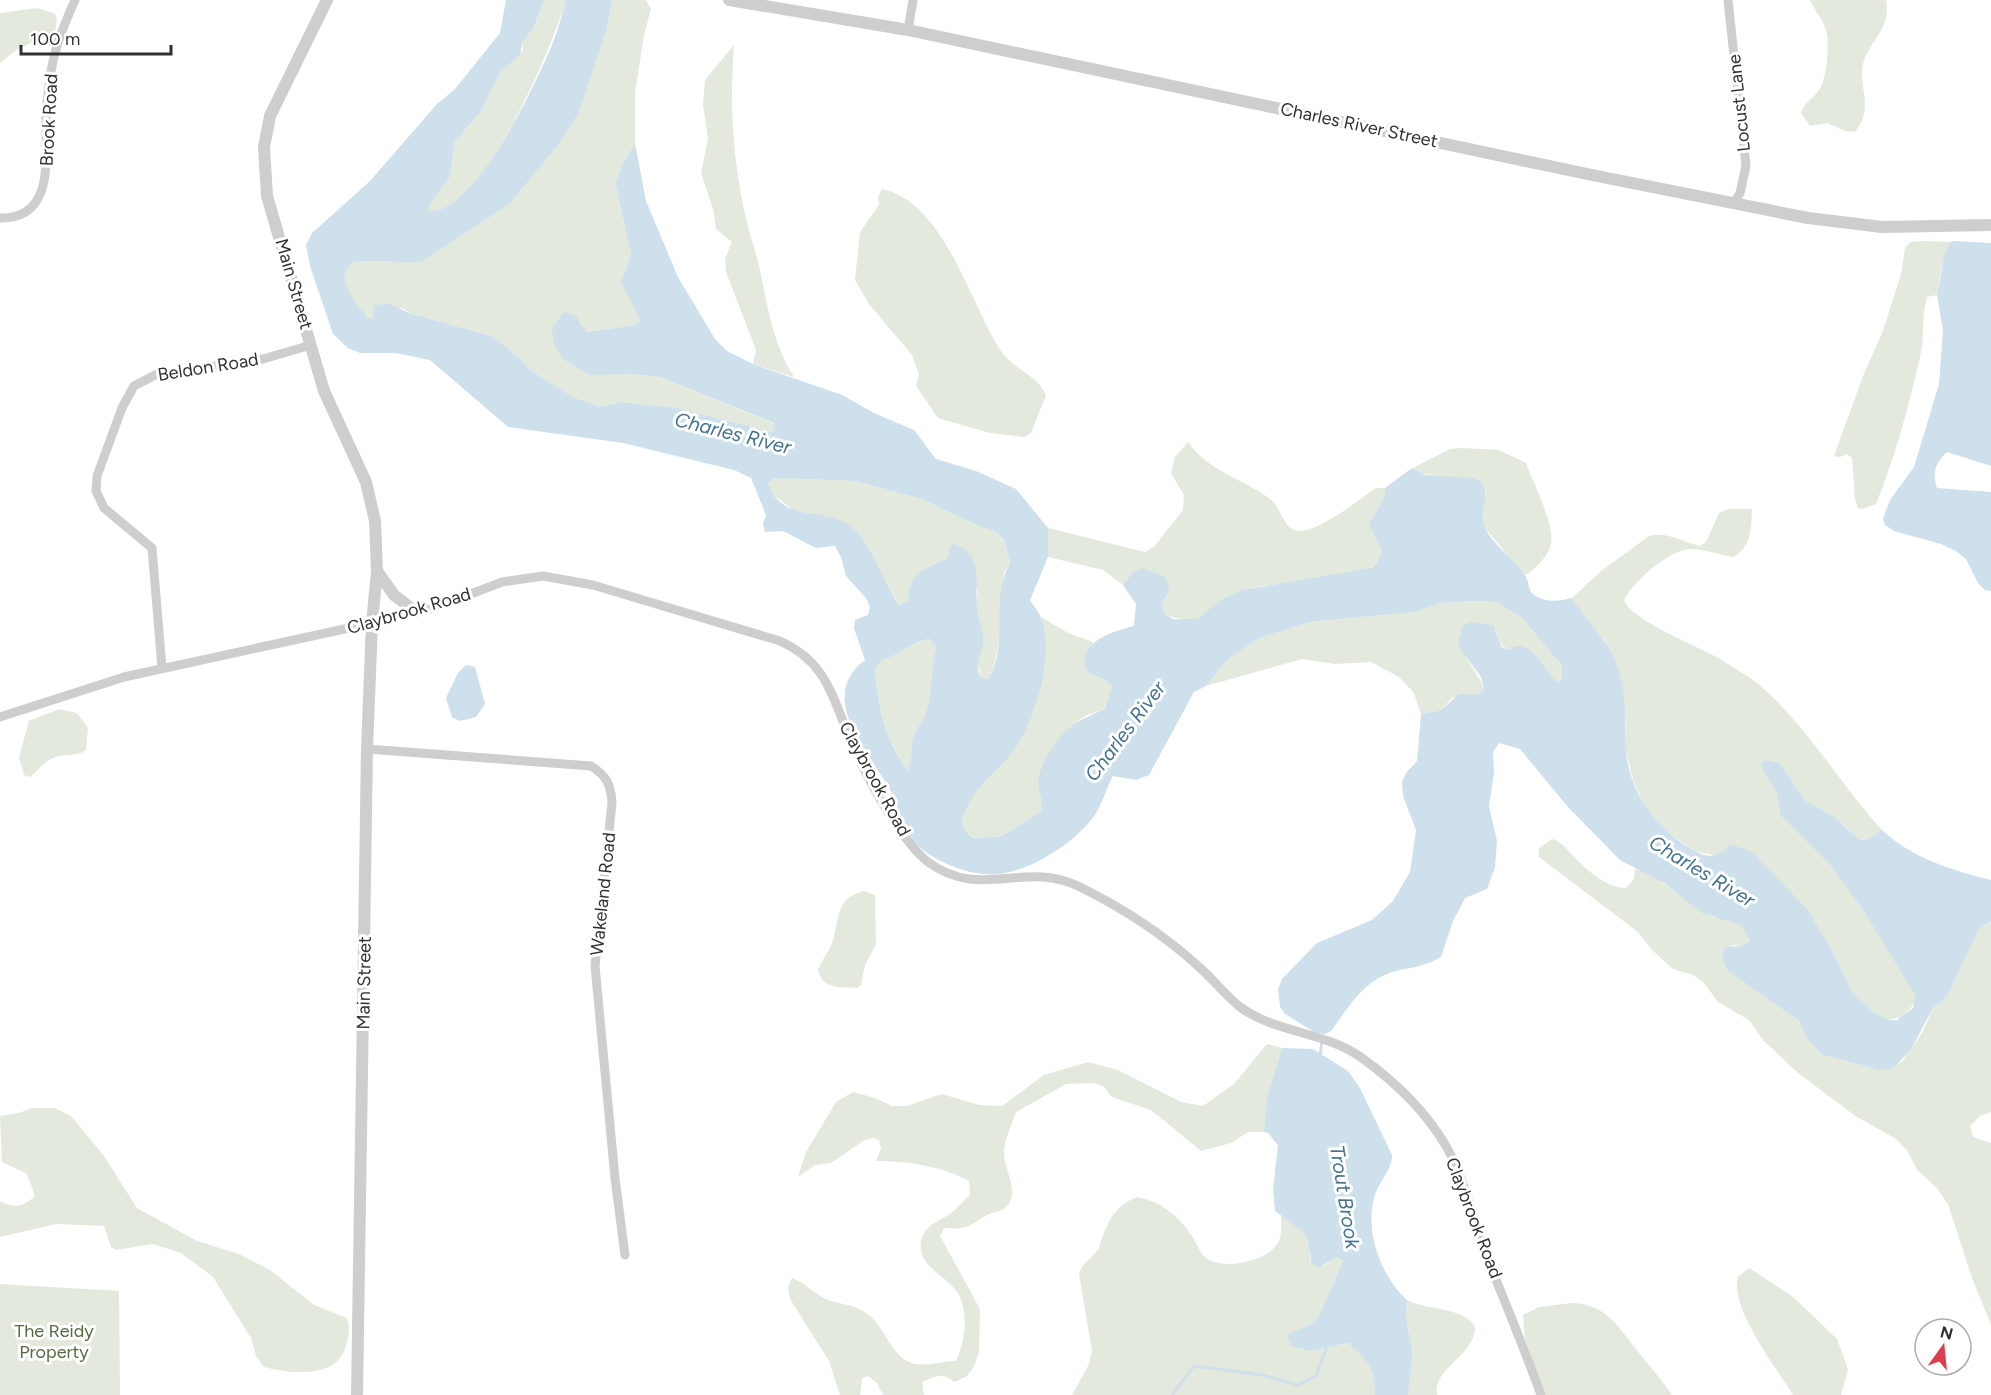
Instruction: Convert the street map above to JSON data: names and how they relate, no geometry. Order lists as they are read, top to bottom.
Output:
{
  "streets": {
    "street": [
      "Locust Lane",
      "Brook Road",
      "Charles River Street",
      "Main Street",
      "Beldon Road",
      "Claybrook Road",
      "Wakeland Road"
    ]
  },
  "crossings": [
    ["Locust Lane", "Charles River Street"],
    ["Main Street", "Beldon Road"],
    ["Main Street", "Claybrook Road"],
    ["Main Street", "Wakeland Road"],
    ["Beldon Road", "Claybrook Road"]
  ],
  "water": ["Charles River", "Trout Brook"],
  "parks": ["The Reidy Property"],
  "scale_bar": "100 m",
  "north": "top"
}
